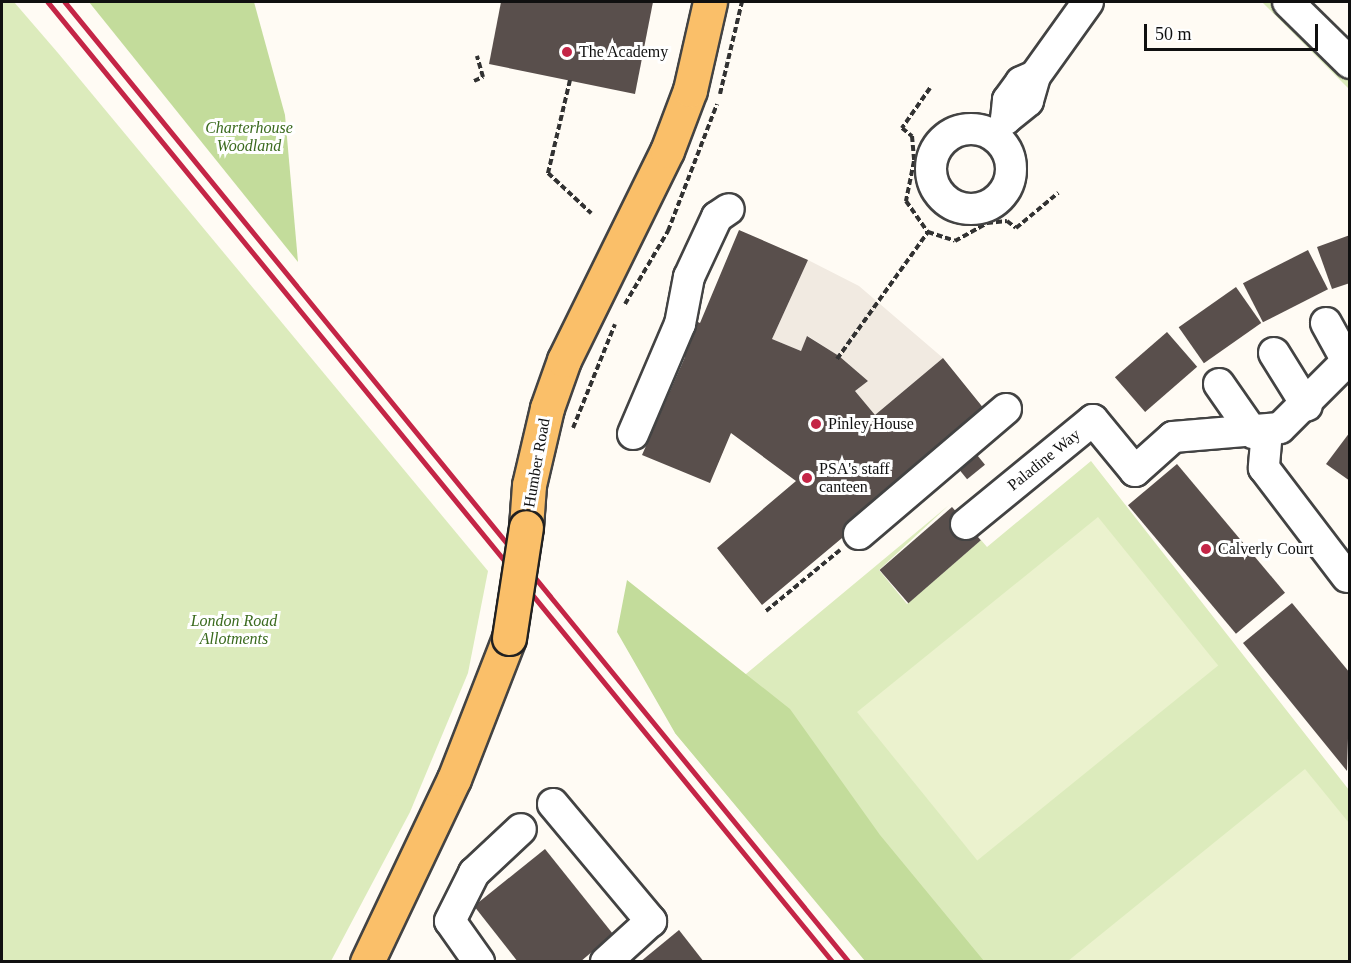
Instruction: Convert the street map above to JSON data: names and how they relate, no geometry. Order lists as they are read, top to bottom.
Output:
{
  "streets": {
    "main road": ["Humber Road"],
    "street": ["Paladine Way"]
  },
  "parks": ["Charterhouse Woodland", "London Road Allotments"],
  "places": [
    "The Academy",
    "Pinley House",
    "PSA's staff canteen",
    "Calverly Court"
  ],
  "scale_bar": "50 m"
}
